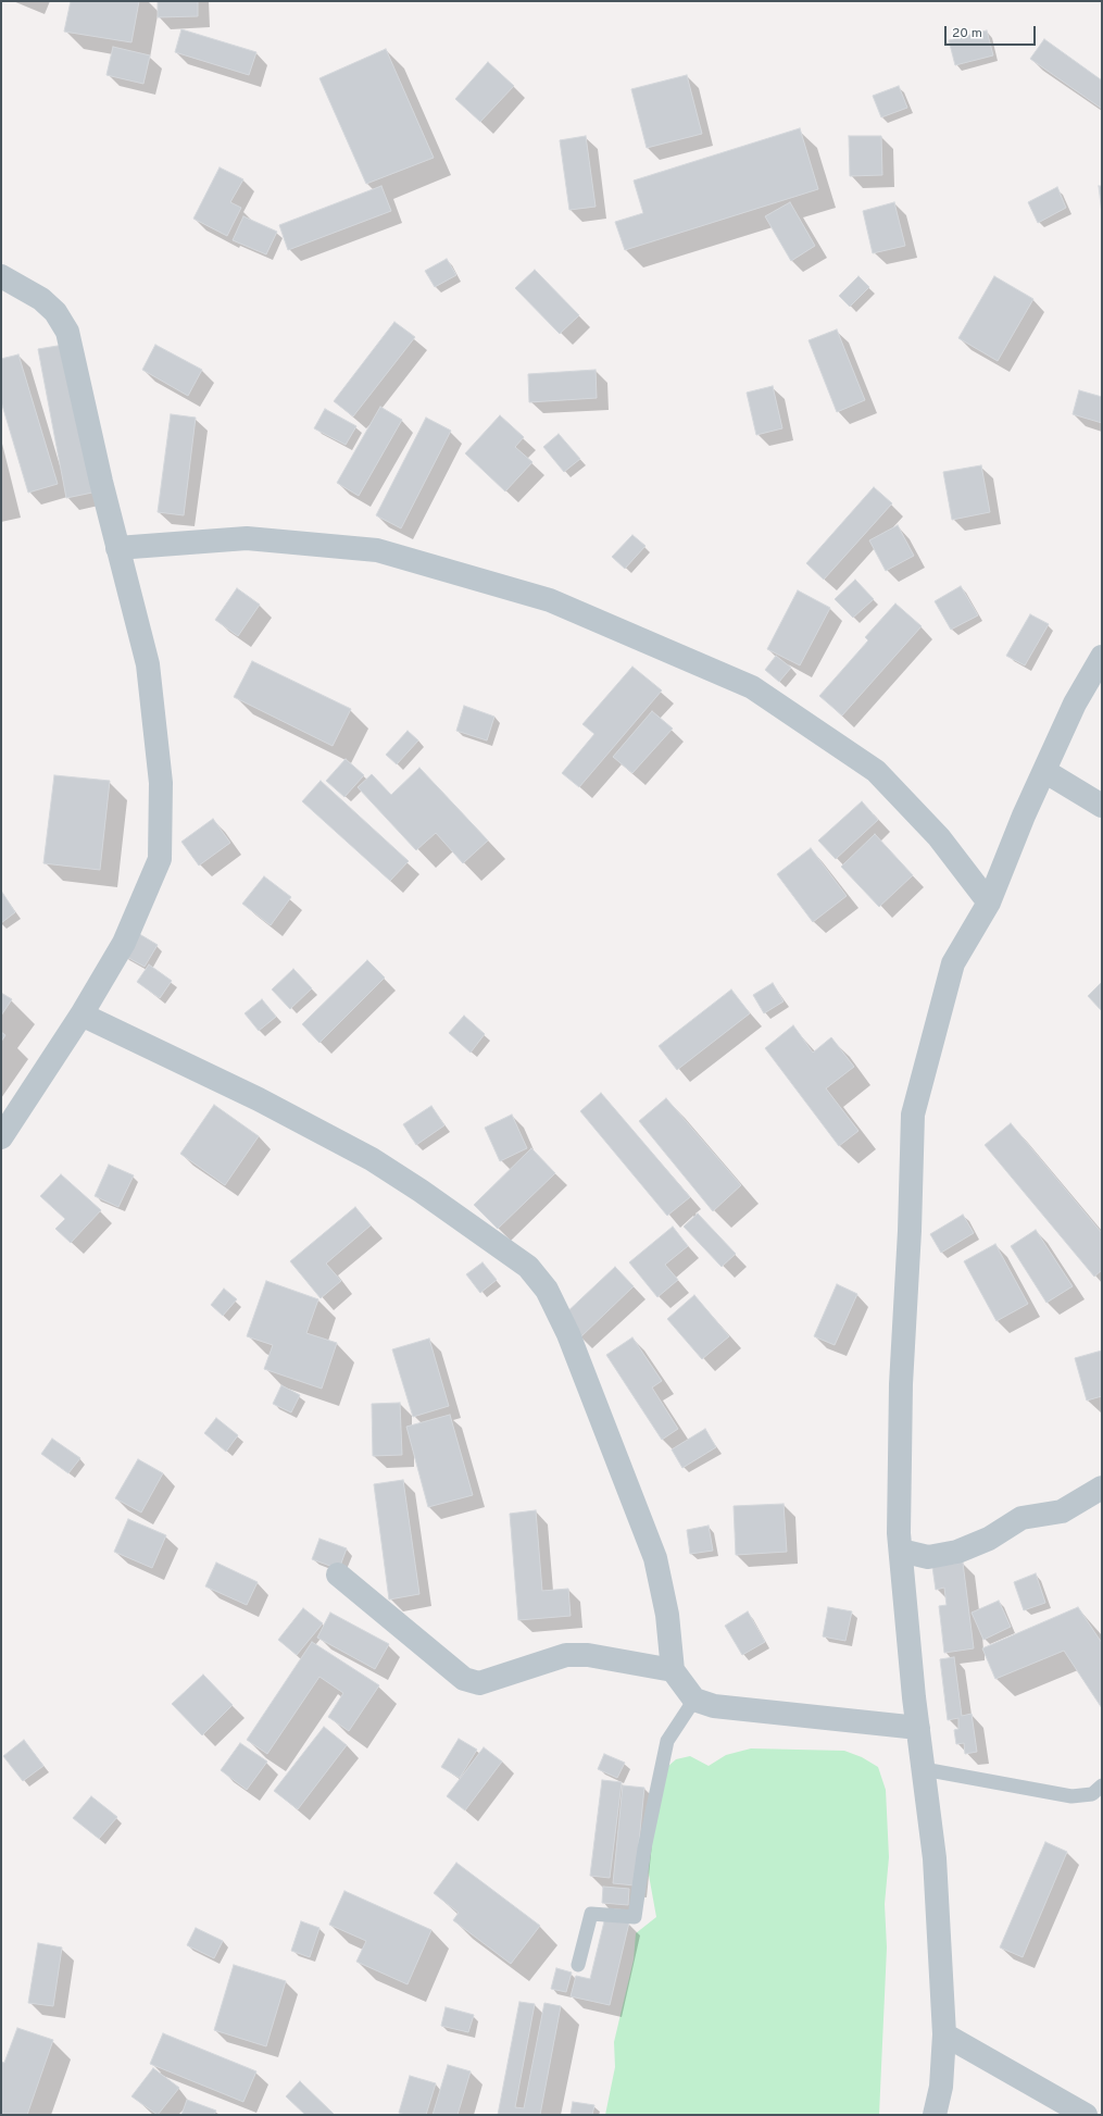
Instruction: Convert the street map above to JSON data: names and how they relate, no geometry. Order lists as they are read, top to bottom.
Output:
{
  "scale_bar": "20 m"
}
